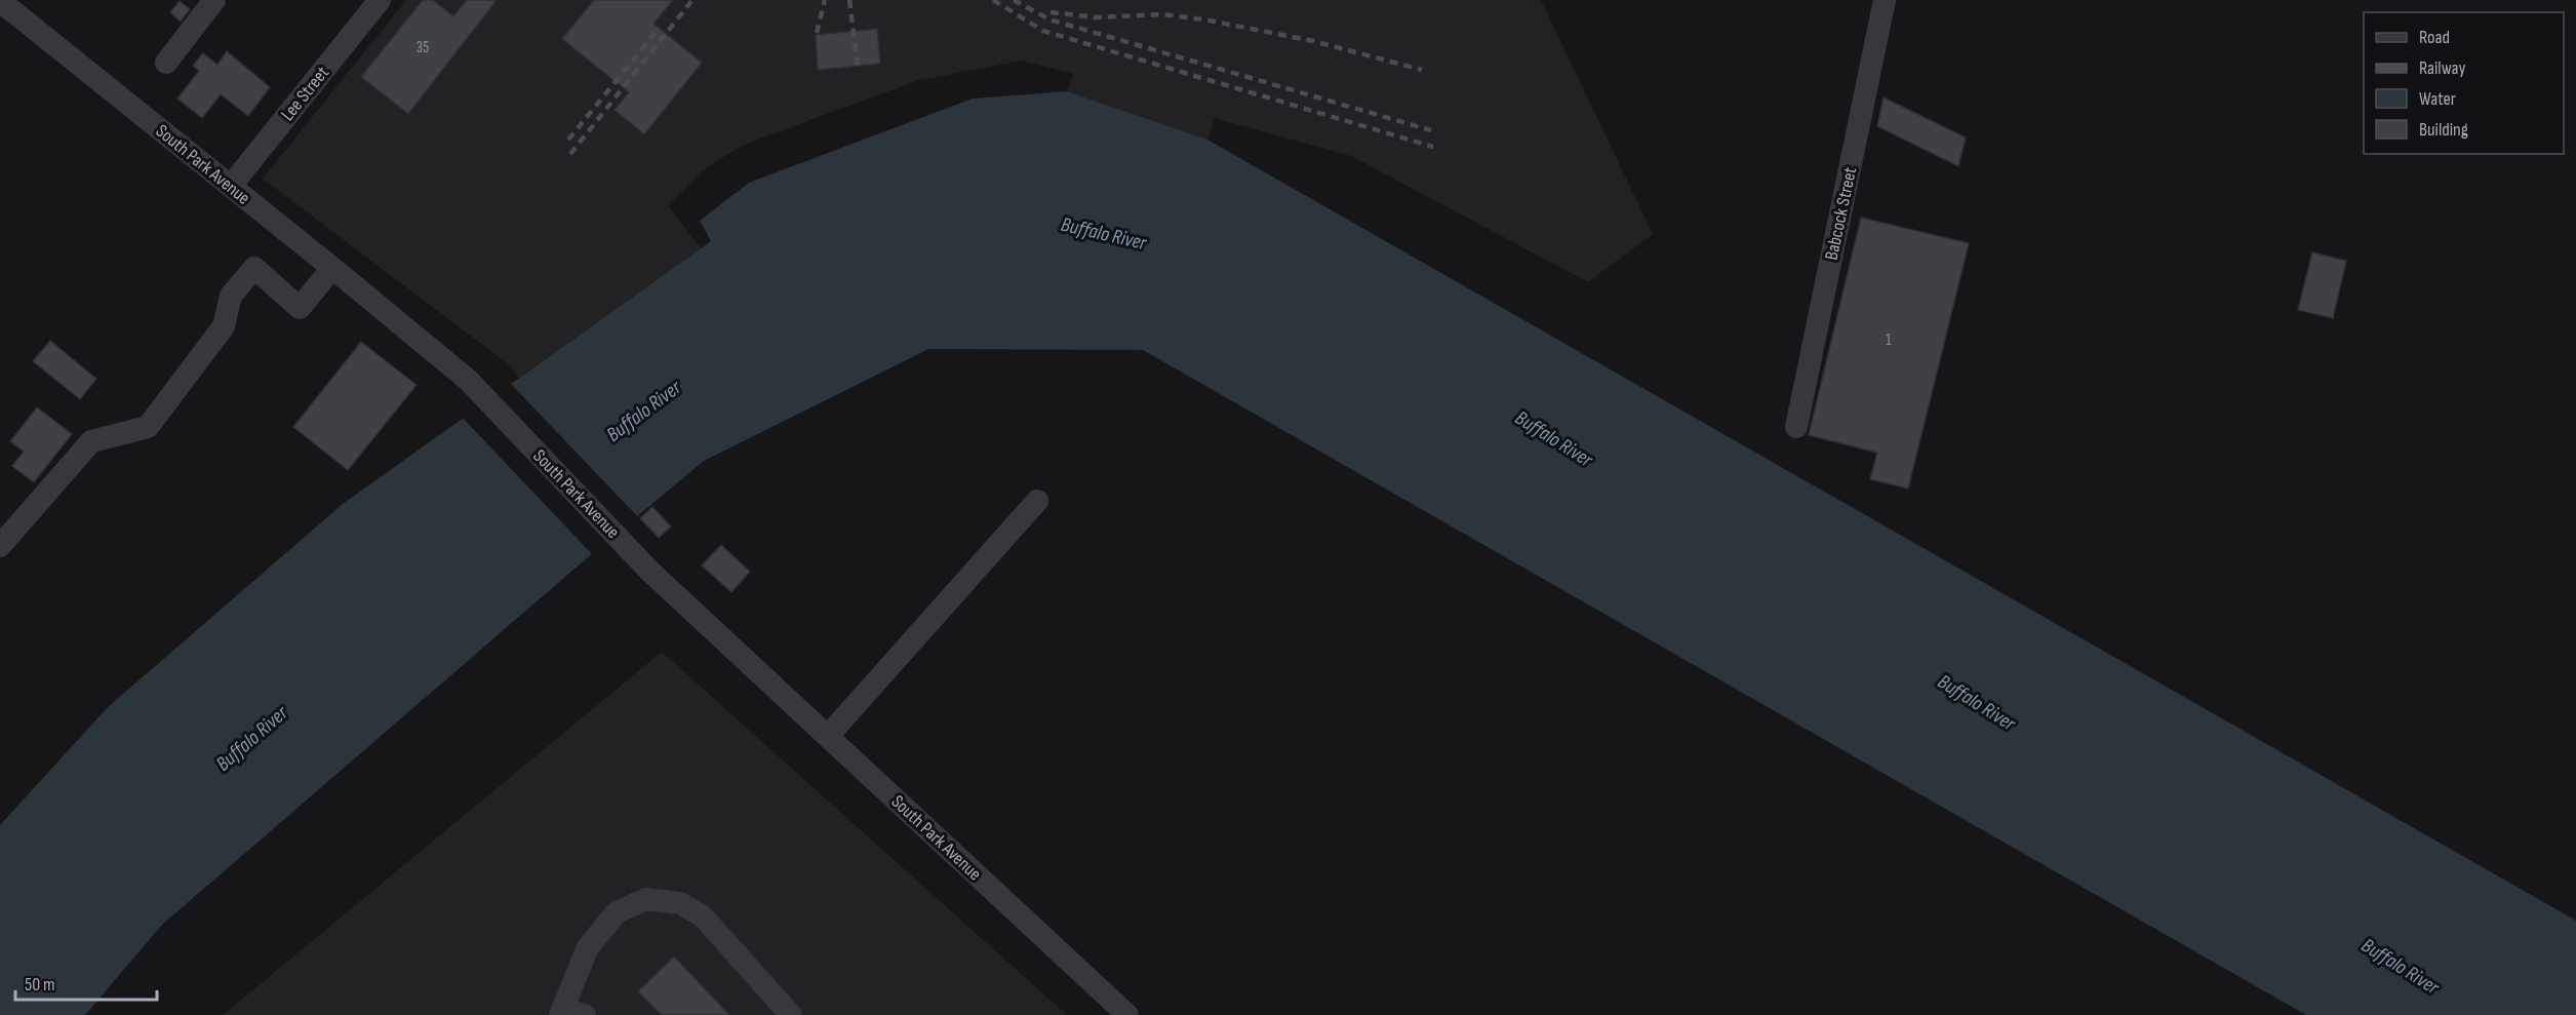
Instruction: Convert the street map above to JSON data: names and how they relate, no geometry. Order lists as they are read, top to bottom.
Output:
{
  "streets": {
    "street": ["Lee Street", "South Park Avenue", "Babcock Street"]
  },
  "crossings": [
    ["Lee Street", "South Park Avenue"]
  ],
  "water": ["Buffalo River"],
  "house_numbers": ["35", "1"],
  "legend": [
    "Road",
    "Railway",
    "Water",
    "Building"
  ],
  "scale_bar": "50 m"
}
